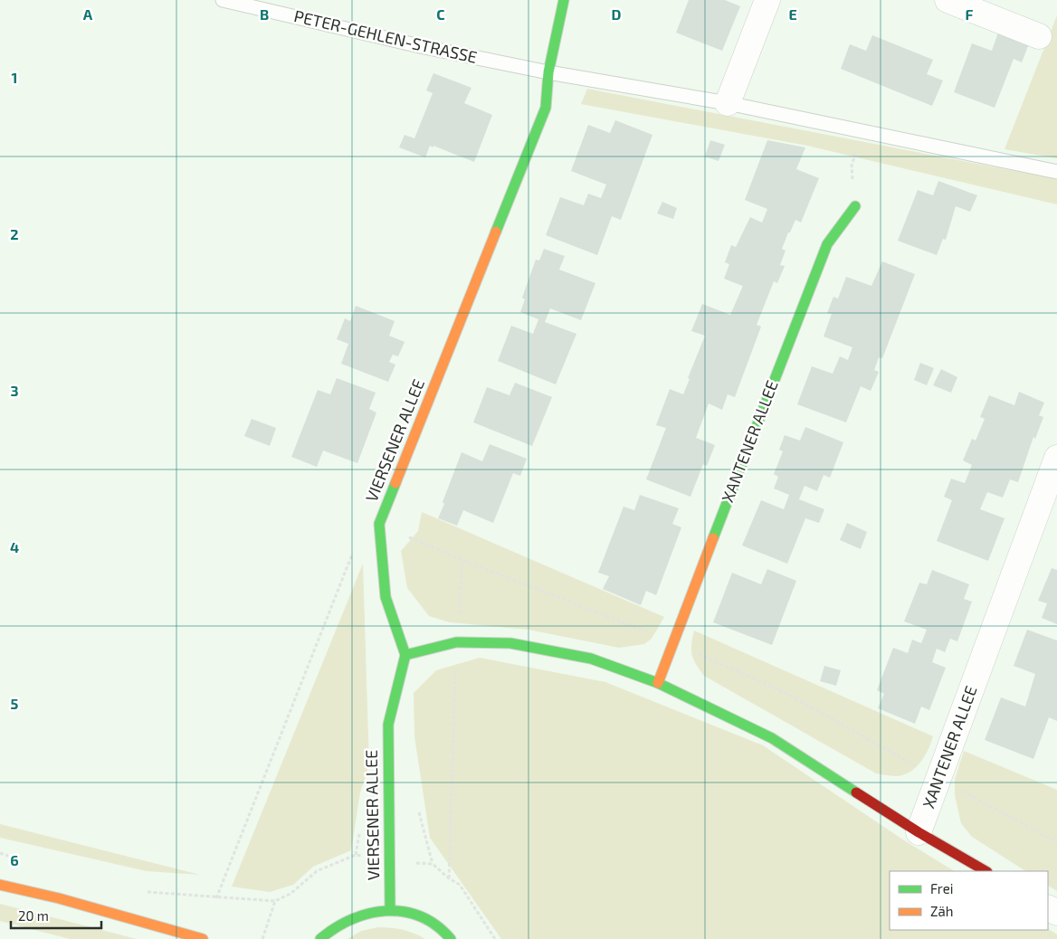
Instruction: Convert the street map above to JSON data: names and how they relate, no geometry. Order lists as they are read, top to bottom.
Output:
{
  "streets": {
    "street": ["VIERSENER ALLEE", "XANTENER ALLEE"],
    "lane": ["PETER-GEHLEN-STRASSE"]
  },
  "crossings": [
    ["PETER-GEHLEN-STRASSE", "VIERSENER ALLEE"],
    ["VIERSENER ALLEE", "XANTENER ALLEE"]
  ],
  "legend": ["Frei", "Zäh"],
  "scale_bar": "20 m",
  "grid": {
    "columns": [
      "A",
      "B",
      "C",
      "D",
      "E",
      "F"
    ],
    "rows": [
      "1",
      "2",
      "3",
      "4",
      "5",
      "6"
    ]
  }
}
